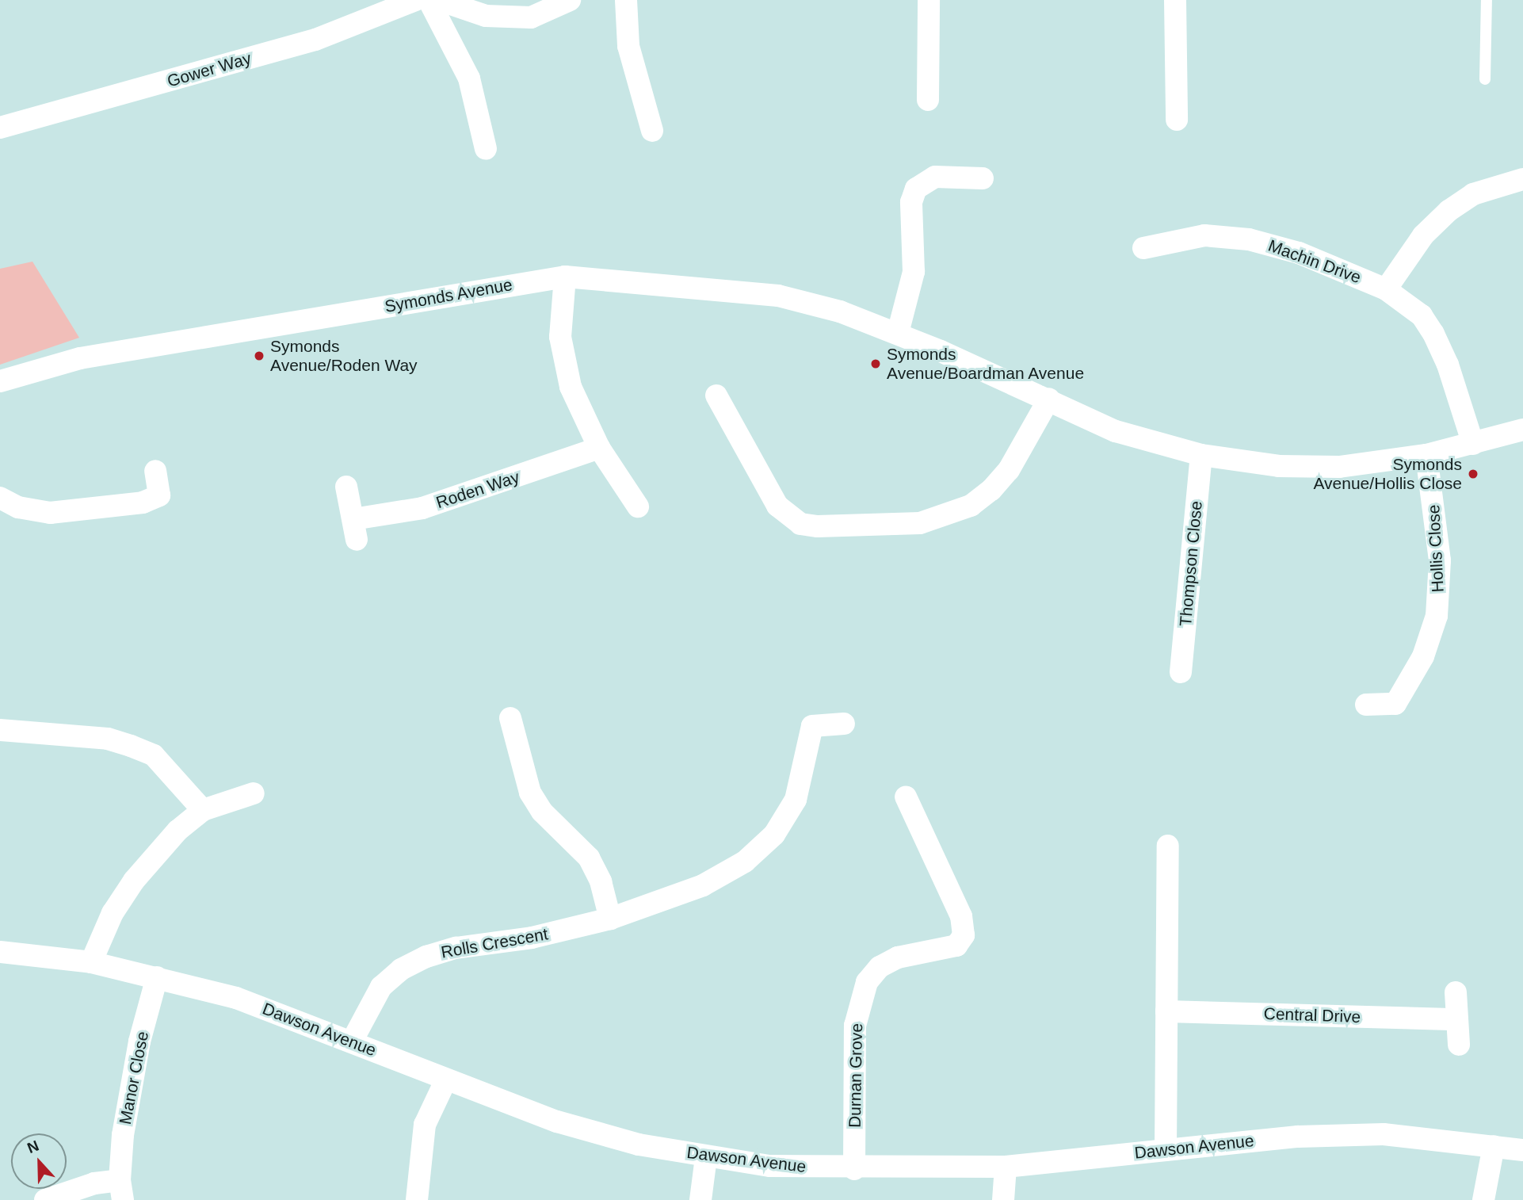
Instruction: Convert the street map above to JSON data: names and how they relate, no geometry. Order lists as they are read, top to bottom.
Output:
{
  "streets": {
    "street": [
      "Gower Way",
      "Machin Drive",
      "Symonds Avenue",
      "Roden Way",
      "Hollis Close",
      "Thompson Close",
      "Rolls Crescent",
      "Central Drive",
      "Dawson Avenue",
      "Durnan Grove",
      "Manor Close"
    ]
  },
  "crossings": [
    ["Machin Drive", "Symonds Avenue"],
    ["Symonds Avenue", "Hollis Close"],
    ["Symonds Avenue", "Thompson Close"],
    ["Rolls Crescent", "Dawson Avenue"],
    ["Dawson Avenue", "Durnan Grove"],
    ["Dawson Avenue", "Manor Close"]
  ],
  "places": ["Symonds Avenue/Roden Way", "Symonds Avenue/Boardman Avenue", "Symonds Avenue/Hollis Close"],
  "north": "top"
}
